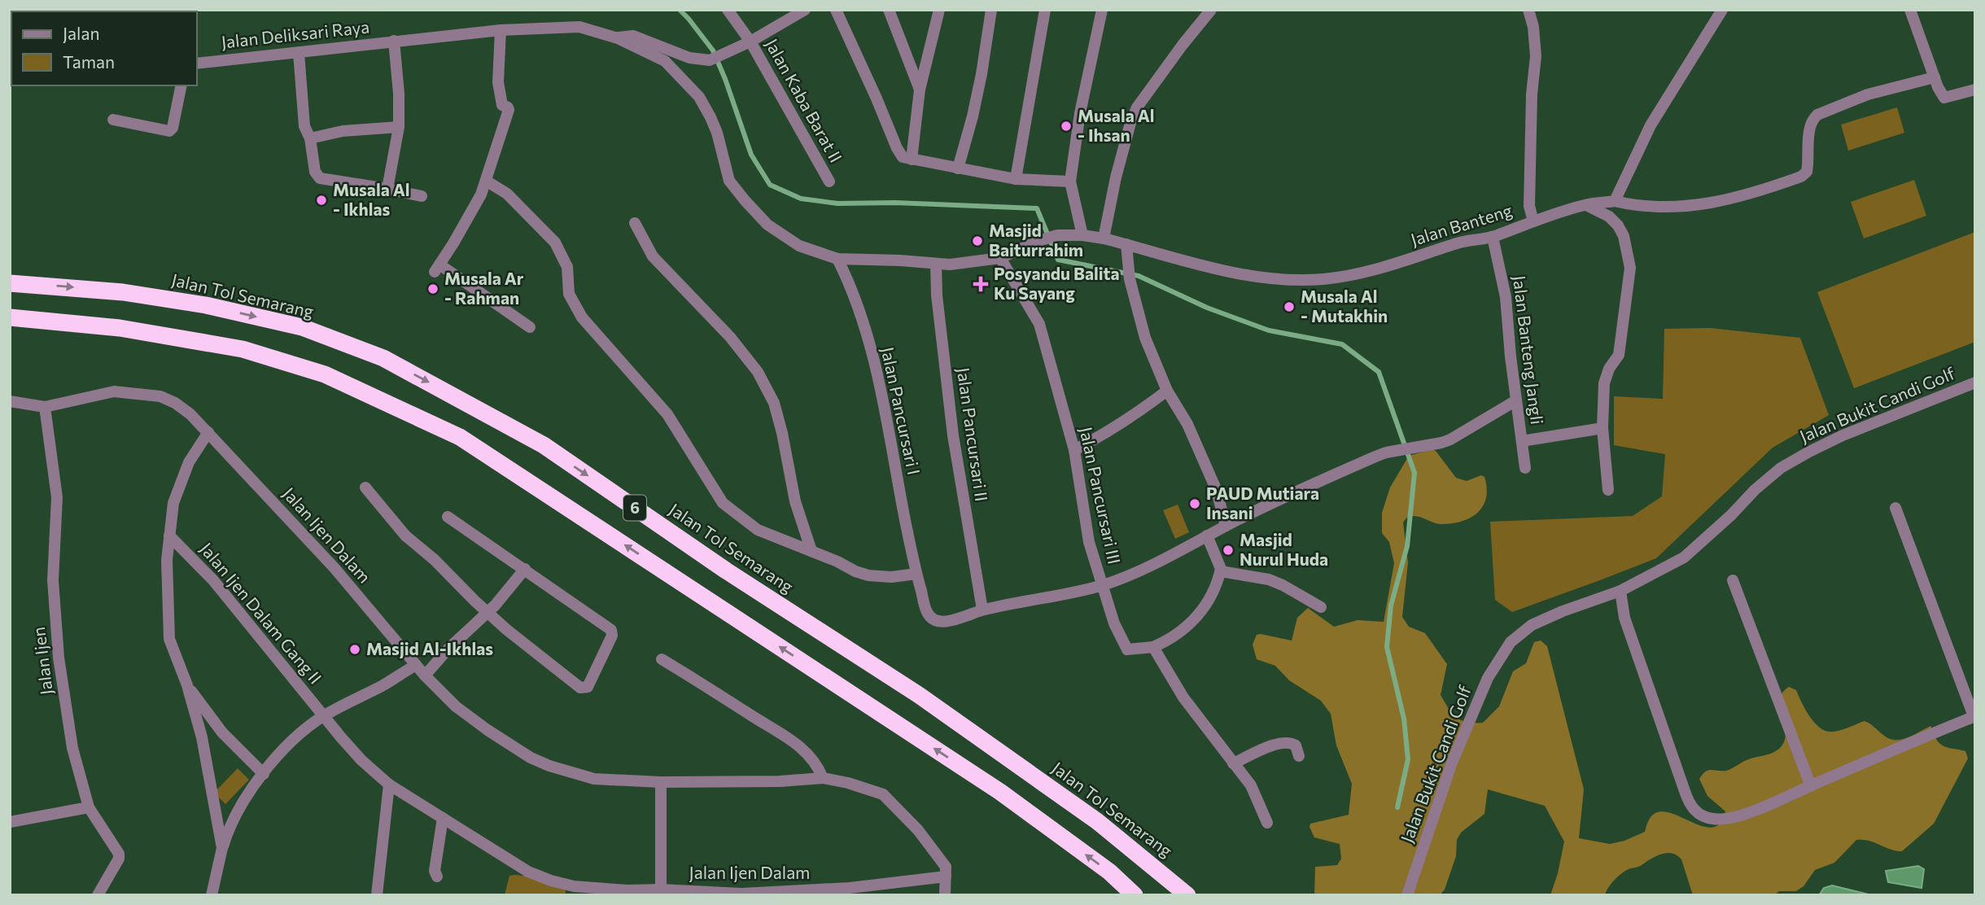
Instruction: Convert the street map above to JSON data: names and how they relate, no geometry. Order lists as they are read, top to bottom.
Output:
{
  "streets": {
    "highway": ["Jalan Tol Semarang", "6"],
    "street": [
      "Jalan Deliksari Raya",
      "Jalan Kaba Barat II",
      "Jalan Banteng",
      "Jalan Banteng Jangli",
      "Jalan Bukit Candi Golf",
      "Jalan Pancursari I",
      "Jalan Pancursari II",
      "Jalan Pancursari III",
      "Jalan Ijen Dalam",
      "Jalan Ijen Dalam Gang II",
      "Jalan Ijen"
    ]
  },
  "crossings": [
    ["Jalan Deliksari Raya", "Jalan Banteng"],
    ["Jalan Deliksari Raya", "Jalan Pancursari I"],
    ["Jalan Deliksari Raya", "Jalan Pancursari II"],
    ["Jalan Deliksari Raya", "Jalan Pancursari III"],
    ["Jalan Banteng", "Jalan Banteng Jangli"],
    ["Jalan Pancursari I", "Jalan Pancursari II"],
    ["Jalan Ijen Dalam", "Jalan Ijen Dalam Gang II"]
  ],
  "places": {
    "other": [
      "Musala Al - Ihsan",
      "Musala Al - Ikhlas",
      "Masjid Baiturrahim",
      "Musala Ar - Rahman",
      "Musala Al - Mutakhin",
      "PAUD Mutiara Insani",
      "Masjid Nurul Huda",
      "Masjid Al-Ikhlas"
    ],
    "health": ["Posyandu Balita Ku Sayang"]
  },
  "legend": ["Jalan", "Taman"]
}
